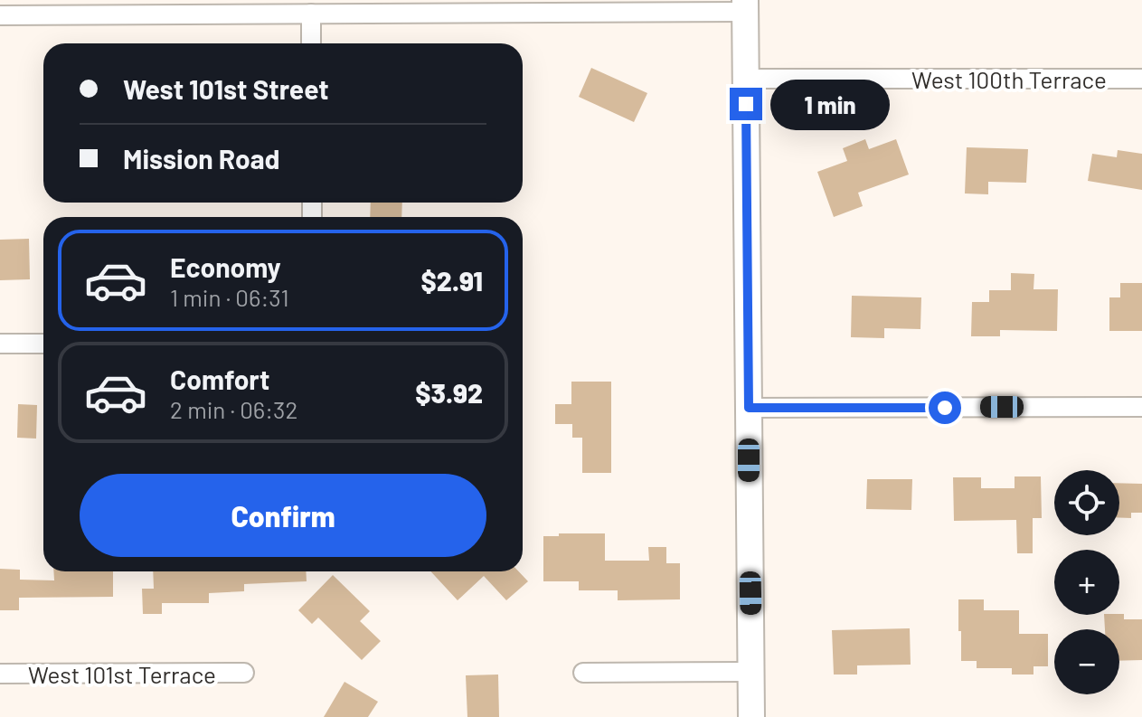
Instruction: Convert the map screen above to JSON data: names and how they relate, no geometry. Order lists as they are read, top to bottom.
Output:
{
  "streets": {
    "street": ["West 100th Terrace", "West 101st Terrace"]
  },
  "page": {
    "banner": ["West 101st Street", "Mission Road"],
    "bubble": "1 min",
    "list": [
      {
        "name": "Economy",
        "note": "1 min · 06:31",
        "value": "$2.91"
      },
      {
        "name": "Comfort",
        "note": "2 min · 06:32",
        "value": "$3.92"
      }
    ],
    "buttons": "Confirm",
    "map_buttons": ["+", "−"]
  }
}
